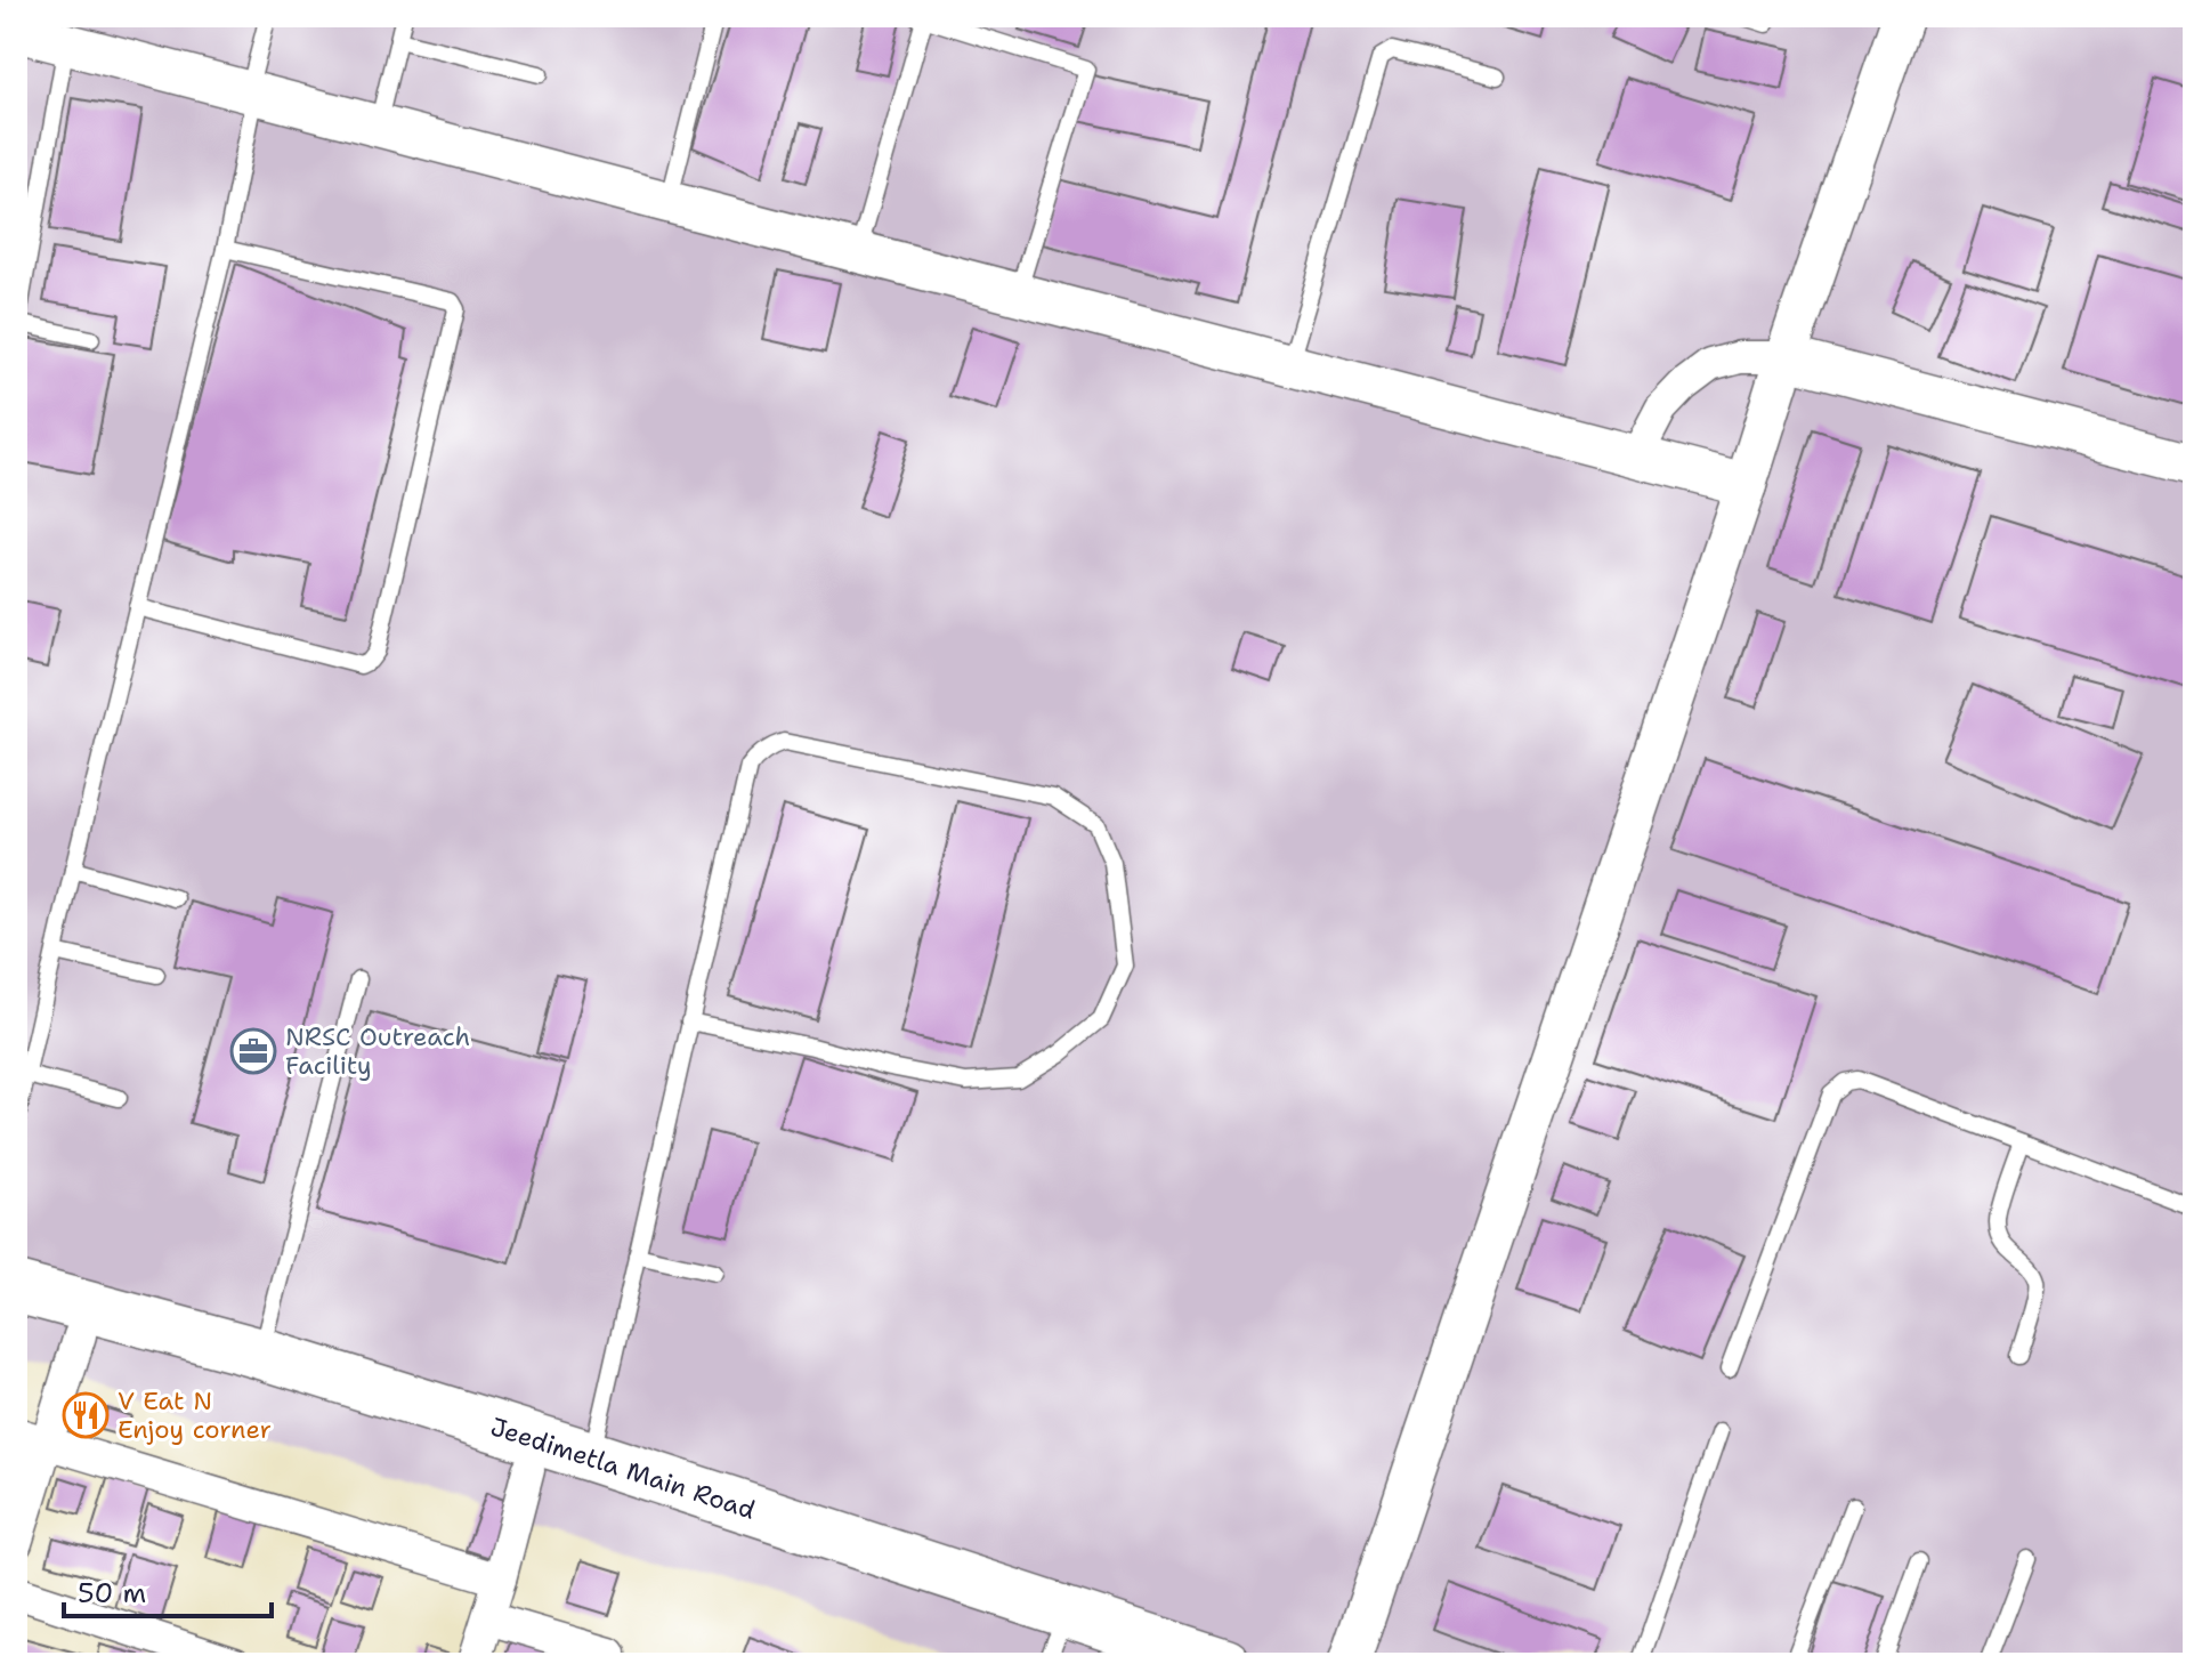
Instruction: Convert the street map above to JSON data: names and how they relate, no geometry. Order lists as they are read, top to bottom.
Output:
{
  "streets": {
    "main road": ["Jeedimetla Main Road"]
  },
  "places": {
    "office": ["NRSC Outreach Facility"],
    "restaurant": ["V Eat N Enjoy corner"]
  },
  "scale_bar": "50 m"
}
